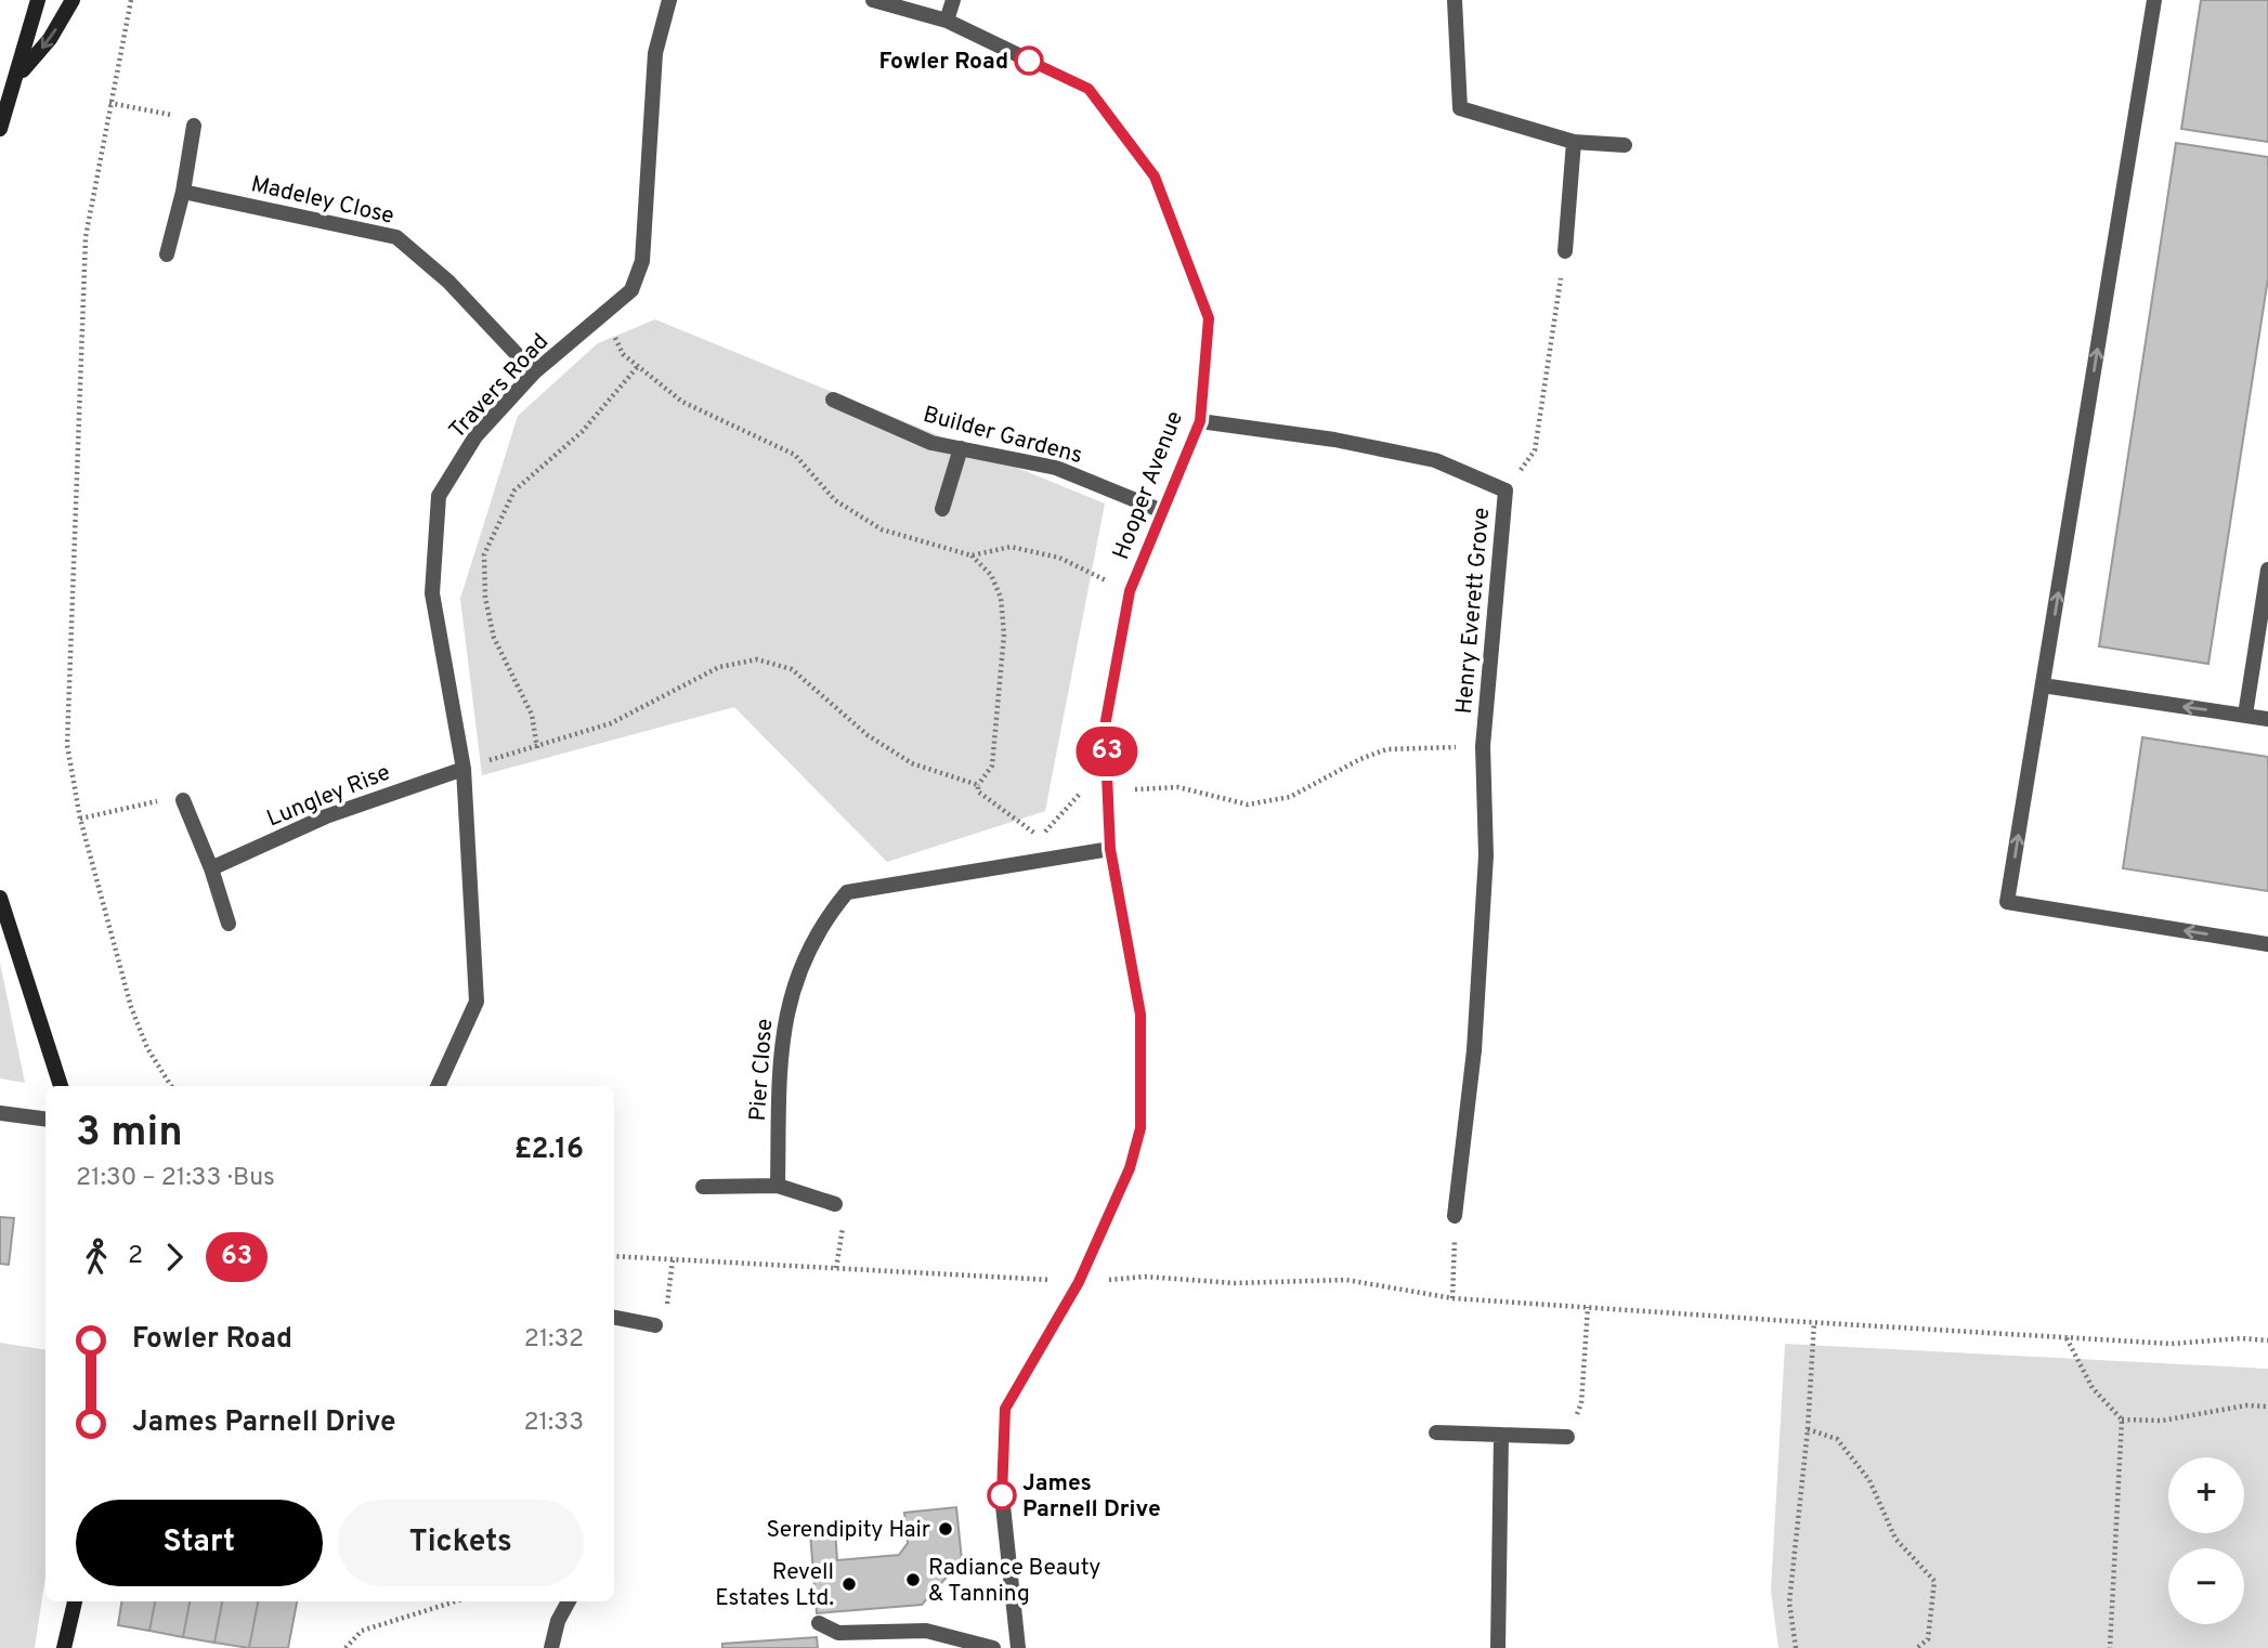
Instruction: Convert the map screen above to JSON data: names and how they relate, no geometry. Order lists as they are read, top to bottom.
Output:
{
  "streets": {
    "street": [
      "Madeley Close",
      "Travers Road",
      "Builder Gardens",
      "Hooper Avenue",
      "Henry Everett Grove",
      "Lungley Rise",
      "Pier Close"
    ]
  },
  "crossings": [
    ["Madeley Close", "Travers Road"],
    ["Travers Road", "Lungley Rise"],
    ["Builder Gardens", "Hooper Avenue"],
    ["Hooper Avenue", "Henry Everett Grove"],
    ["Hooper Avenue", "Pier Close"]
  ],
  "places": [
    "Fowler Road",
    "James Parnell Drive",
    "Serendipity Hair",
    "Radiance Beauty & Tanning",
    "Revell Estates Ltd."
  ],
  "lines": ["bus line 63"],
  "page": {
    "on_map": "63",
    "heading": ["3 min", "21:30 – 21:33 · Bus", "£2.16"],
    "legs": ["2", "63"],
    "list": [
      {
        "name": "Fowler Road",
        "value": "21:32"
      },
      {
        "name": "James Parnell Drive",
        "value": "21:33"
      }
    ],
    "map_buttons": ["+", "−"],
    "buttons": ["Start", "Tickets"]
  }
}
